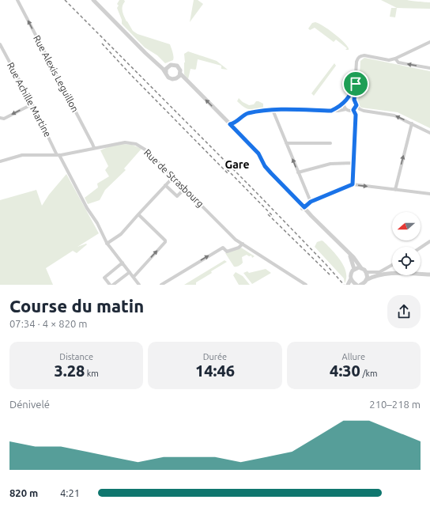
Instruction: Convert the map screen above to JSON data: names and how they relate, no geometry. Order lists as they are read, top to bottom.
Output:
{
  "streets": {
    "street": ["Rue Alexis Leguillon", "Rue Achille Martine", "Rue de Strasbourg"]
  },
  "crossings": [
    ["Rue Alexis Leguillon", "Rue de Strasbourg"],
    ["Rue Achille Martine", "Rue de Strasbourg"]
  ],
  "one_way": ["Rue Alexis Leguillon"],
  "districts": ["Gare"],
  "north": "left",
  "page": {
    "heading": ["Course du matin", "07:34 · 4 × 820 m"],
    "stats": [
      ["Distance", "3.28 km"],
      ["Durée", "14:46"],
      ["Allure", "4:30 /km"]
    ],
    "chart": ["Dénivelé", "210–218 m"],
    "list": [
      {
        "name": "820 m",
        "note": "4:21"
      }
    ]
  }
}
